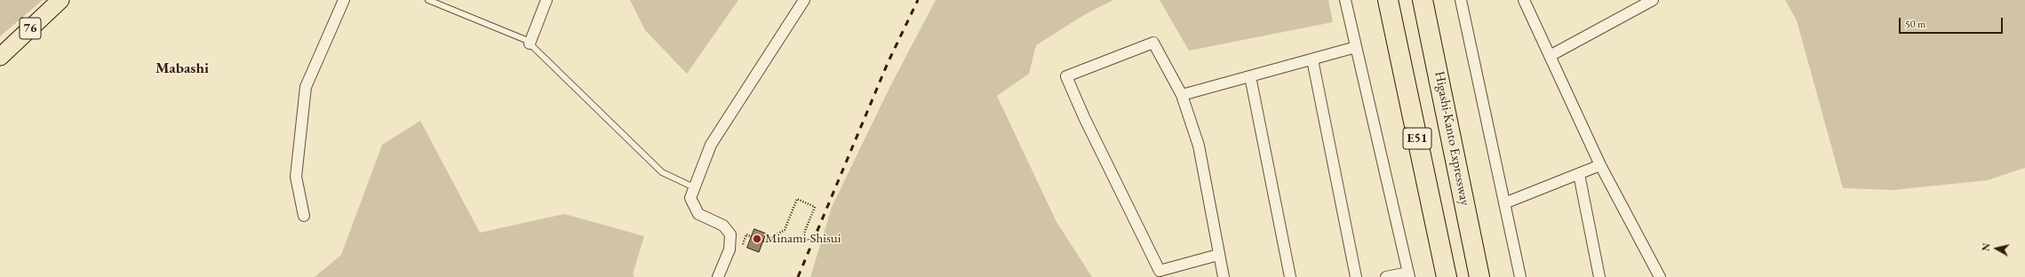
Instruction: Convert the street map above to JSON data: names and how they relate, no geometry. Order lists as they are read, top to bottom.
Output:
{
  "streets": {
    "highway": ["E51", "Higashi-Kanto Expressway"],
    "main road": ["76"]
  },
  "districts": ["Mabashi"],
  "places": ["Minami-Shisui"],
  "scale_bar": "50 m",
  "north": "left"
}
